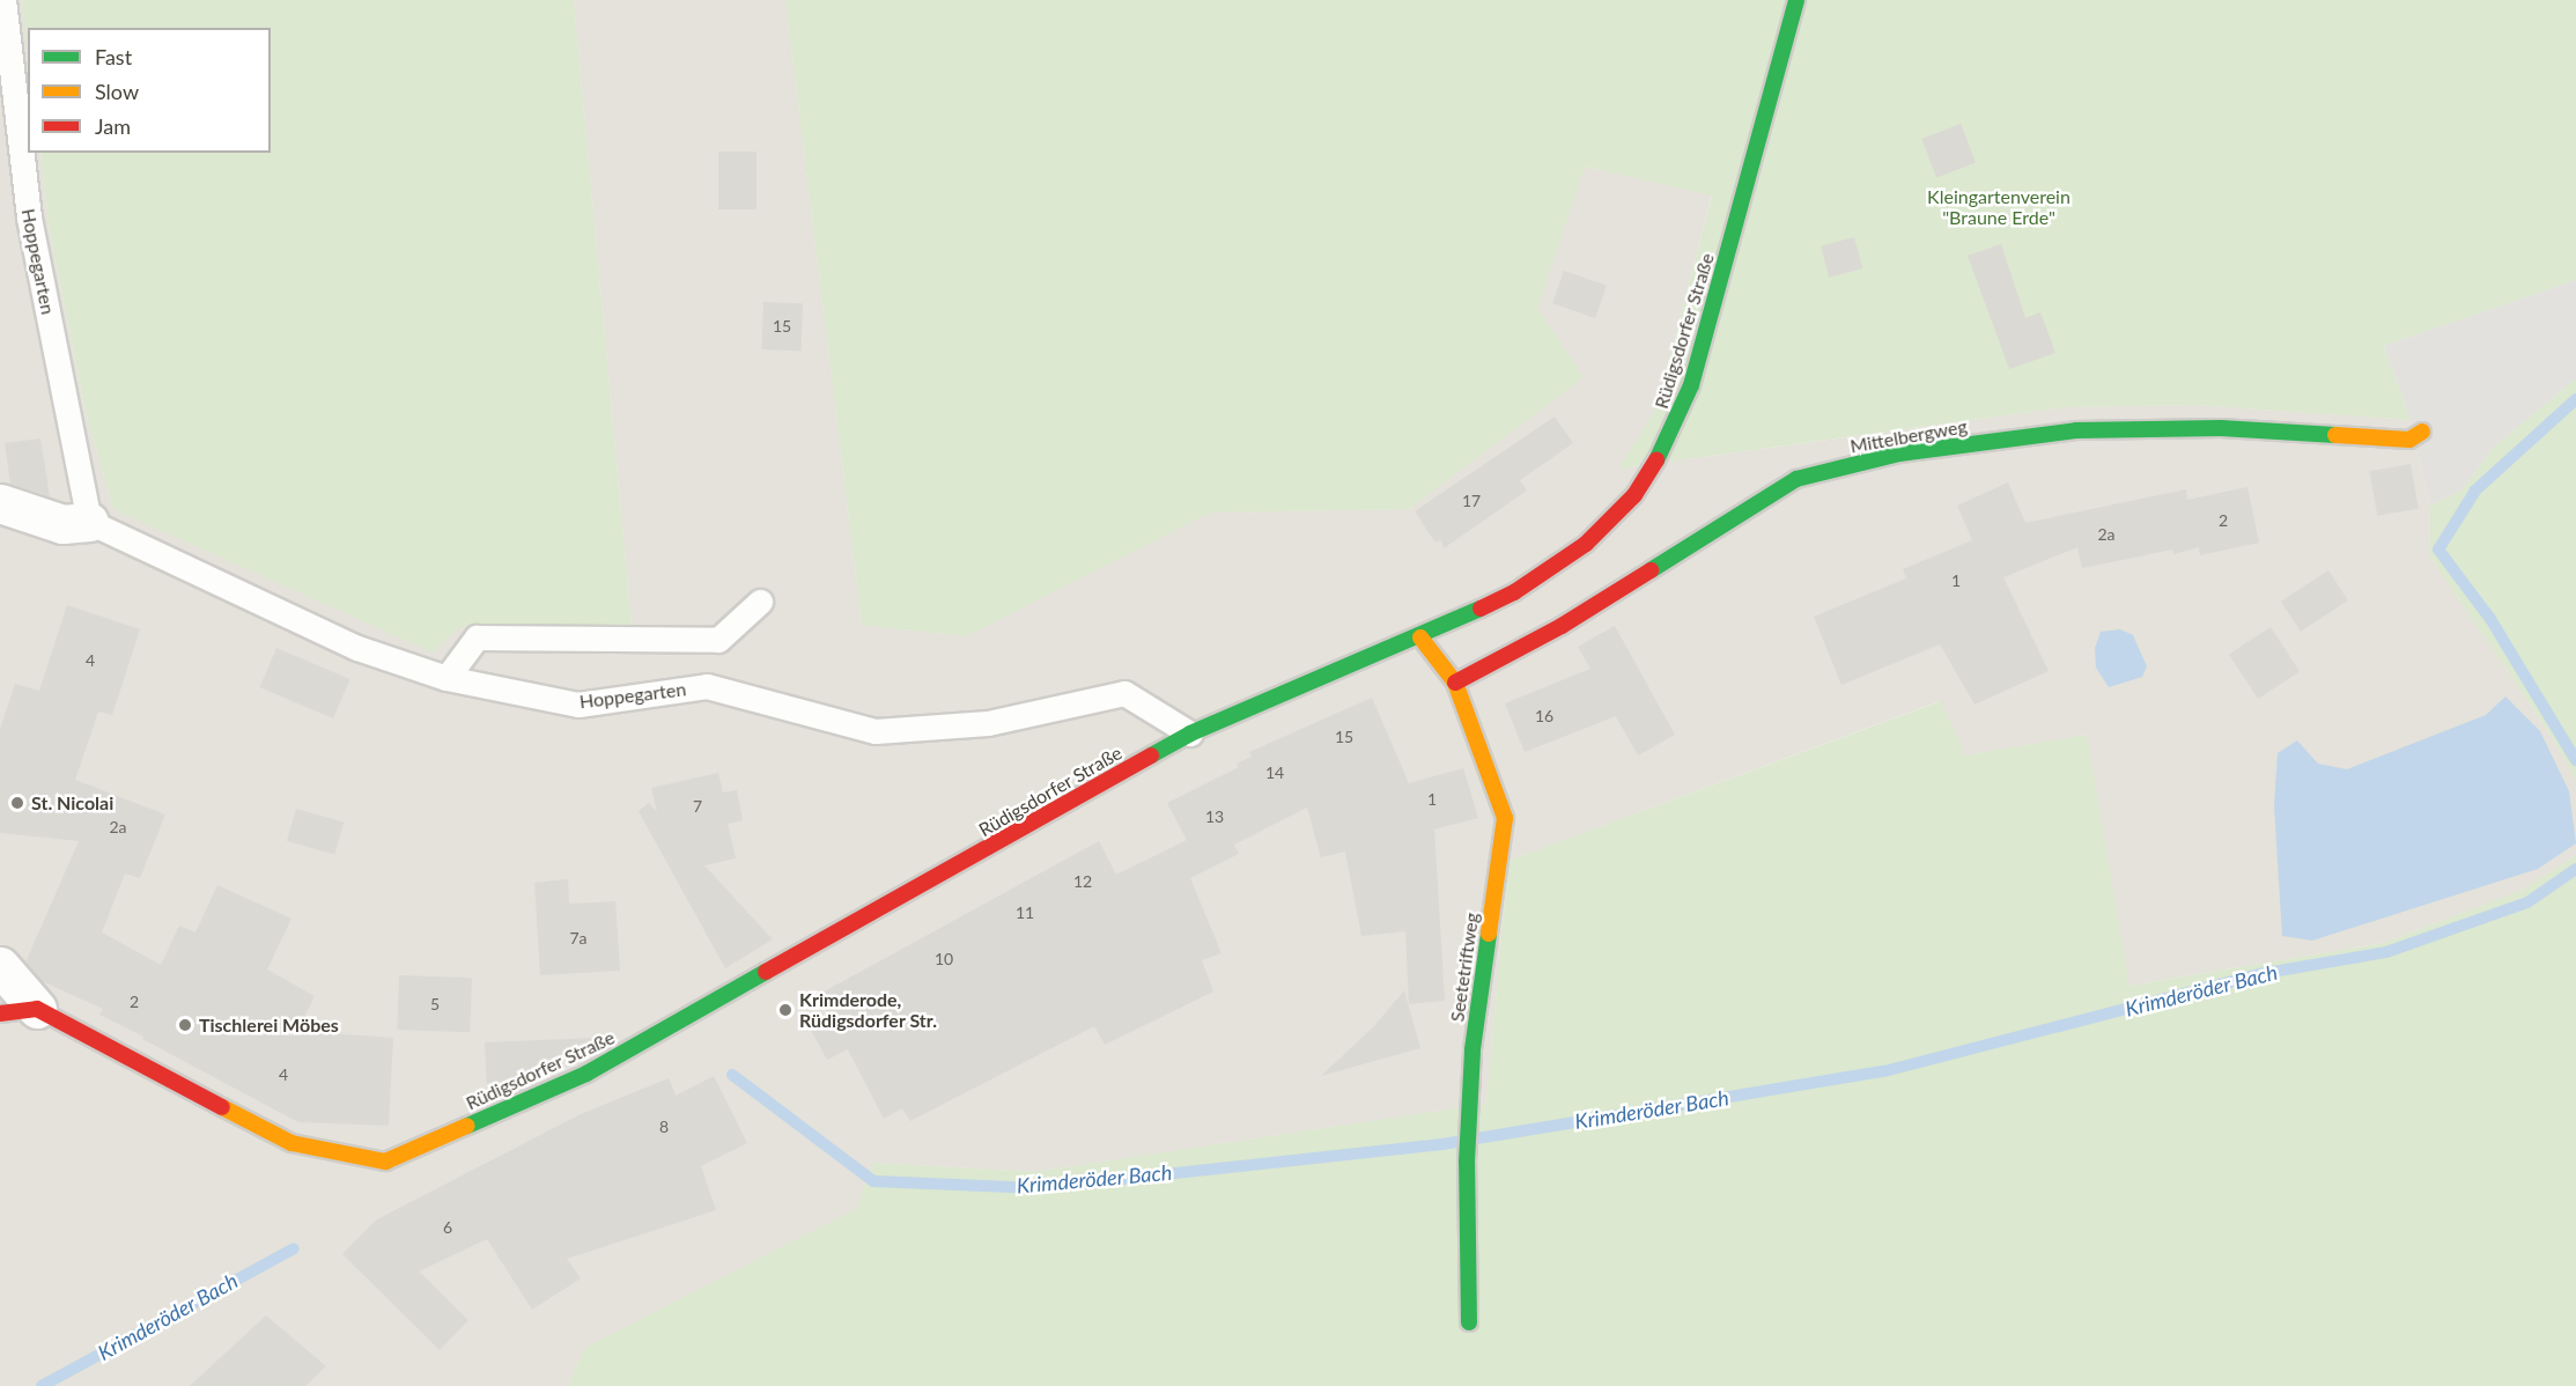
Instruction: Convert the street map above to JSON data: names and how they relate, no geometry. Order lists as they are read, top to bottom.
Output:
{
  "streets": {
    "street": [
      "Hoppegarten",
      "Rüdigsdorfer Straße",
      "Mittelbergweg",
      "Seetetriftweg"
    ]
  },
  "crossings": [
    ["Hoppegarten", "Rüdigsdorfer Straße"],
    ["Rüdigsdorfer Straße", "Seetetriftweg"],
    ["Mittelbergweg", "Seetetriftweg"]
  ],
  "water": ["Krimderöder Bach"],
  "parks": ["Kleingartenverein \"Braune Erde\""],
  "places": ["St. Nicolai", "Krimderode, Rüdigsdorfer Str.", "Tischlerei Möbes"],
  "house_numbers": [
    "15",
    "17",
    "2",
    "2a",
    "1",
    "4",
    "16",
    "15",
    "14",
    "1",
    "7",
    "13",
    "2a",
    "12",
    "11",
    "7a",
    "10",
    "2",
    "5",
    "4",
    "8",
    "6"
  ],
  "legend": ["Fast", "Slow", "Jam"]
}
